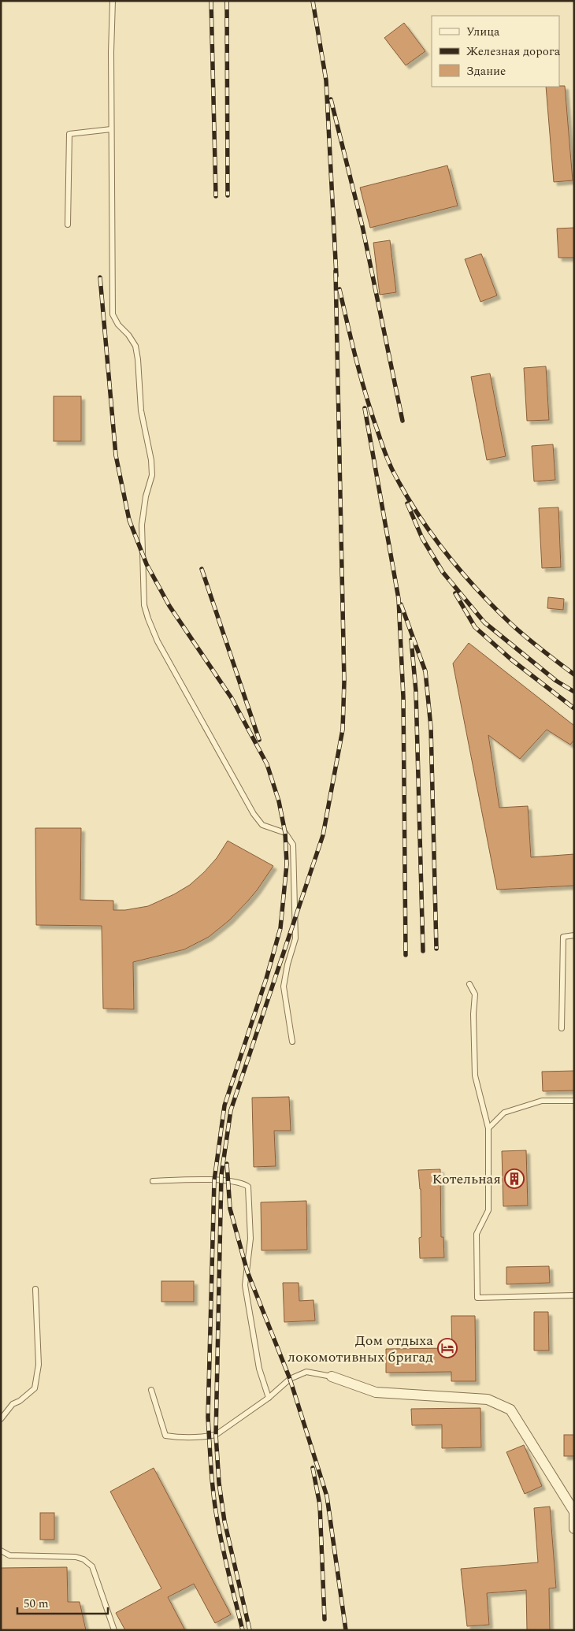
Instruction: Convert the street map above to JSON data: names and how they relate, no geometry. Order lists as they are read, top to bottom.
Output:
{
  "places": {
    "building": ["Котельная"],
    "hotel": ["Дом отдыха локомотивных бригад"]
  },
  "legend": ["Улица", "Железная дорога", "Здание"],
  "scale_bar": "50 m"
}
